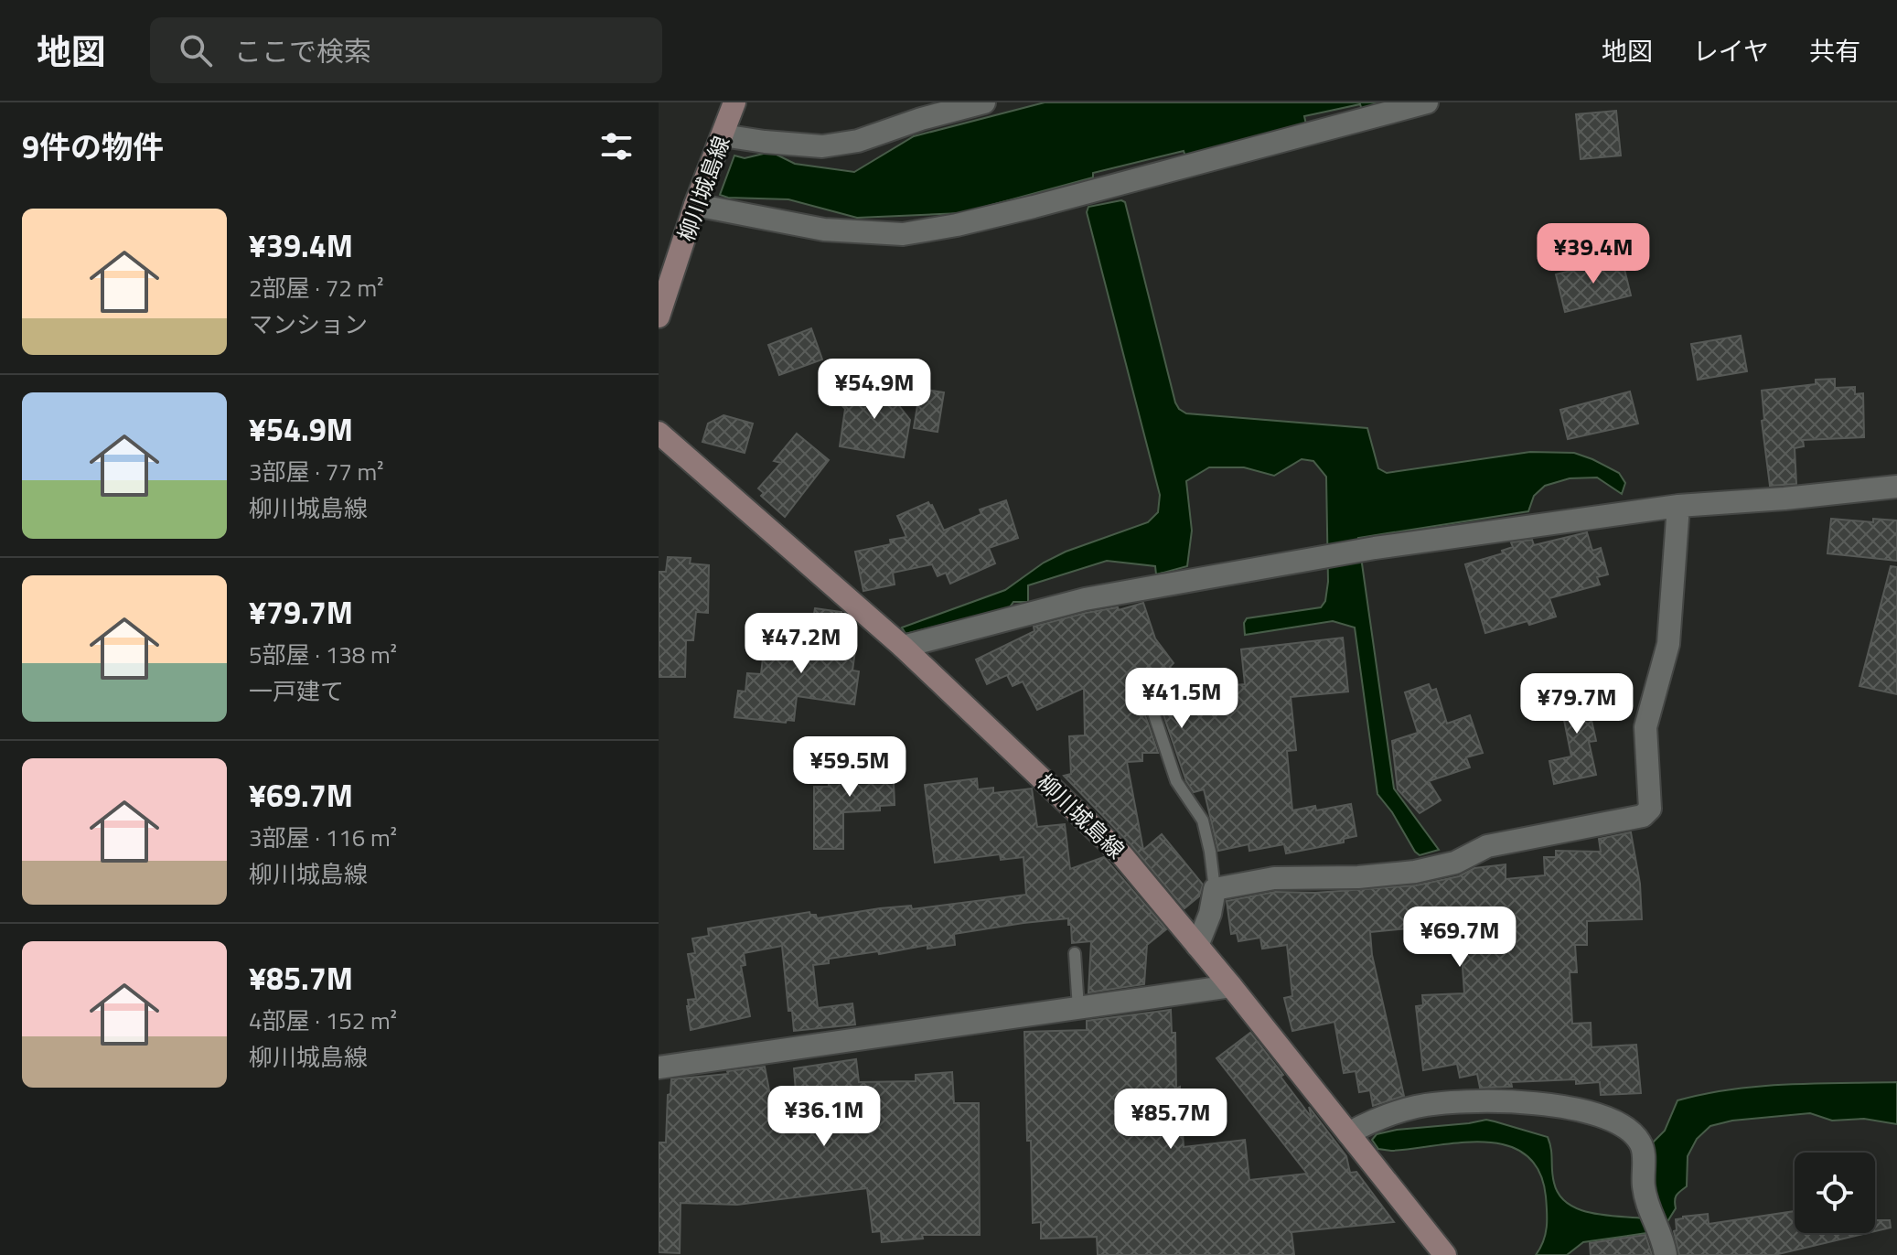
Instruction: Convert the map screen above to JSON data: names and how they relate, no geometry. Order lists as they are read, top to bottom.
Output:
{
  "streets": {
    "main road": ["柳川城島線"]
  },
  "page": {
    "header": "地図",
    "search": "ここで検索",
    "nav": ["地図", "レイヤ", "共有"],
    "heading": "9件の物件",
    "list": [
      {
        "name": "¥39.4M",
        "note": "2部屋 · 72 m² · マンション"
      },
      {
        "name": "¥54.9M",
        "note": "3部屋 · 77 m² · 柳川城島線"
      },
      {
        "name": "¥79.7M",
        "note": "5部屋 · 138 m² · 一戸建て"
      },
      {
        "name": "¥69.7M",
        "note": "3部屋 · 116 m² · 柳川城島線"
      },
      {
        "name": "¥85.7M",
        "note": "4部屋 · 152 m² · 柳川城島線"
      }
    ],
    "price": [
      "¥39.4M",
      "¥54.9M",
      "¥47.2M",
      "¥41.5M",
      "¥79.7M",
      "¥59.5M",
      "¥69.7M",
      "¥36.1M",
      "¥85.7M"
    ]
  }
}
